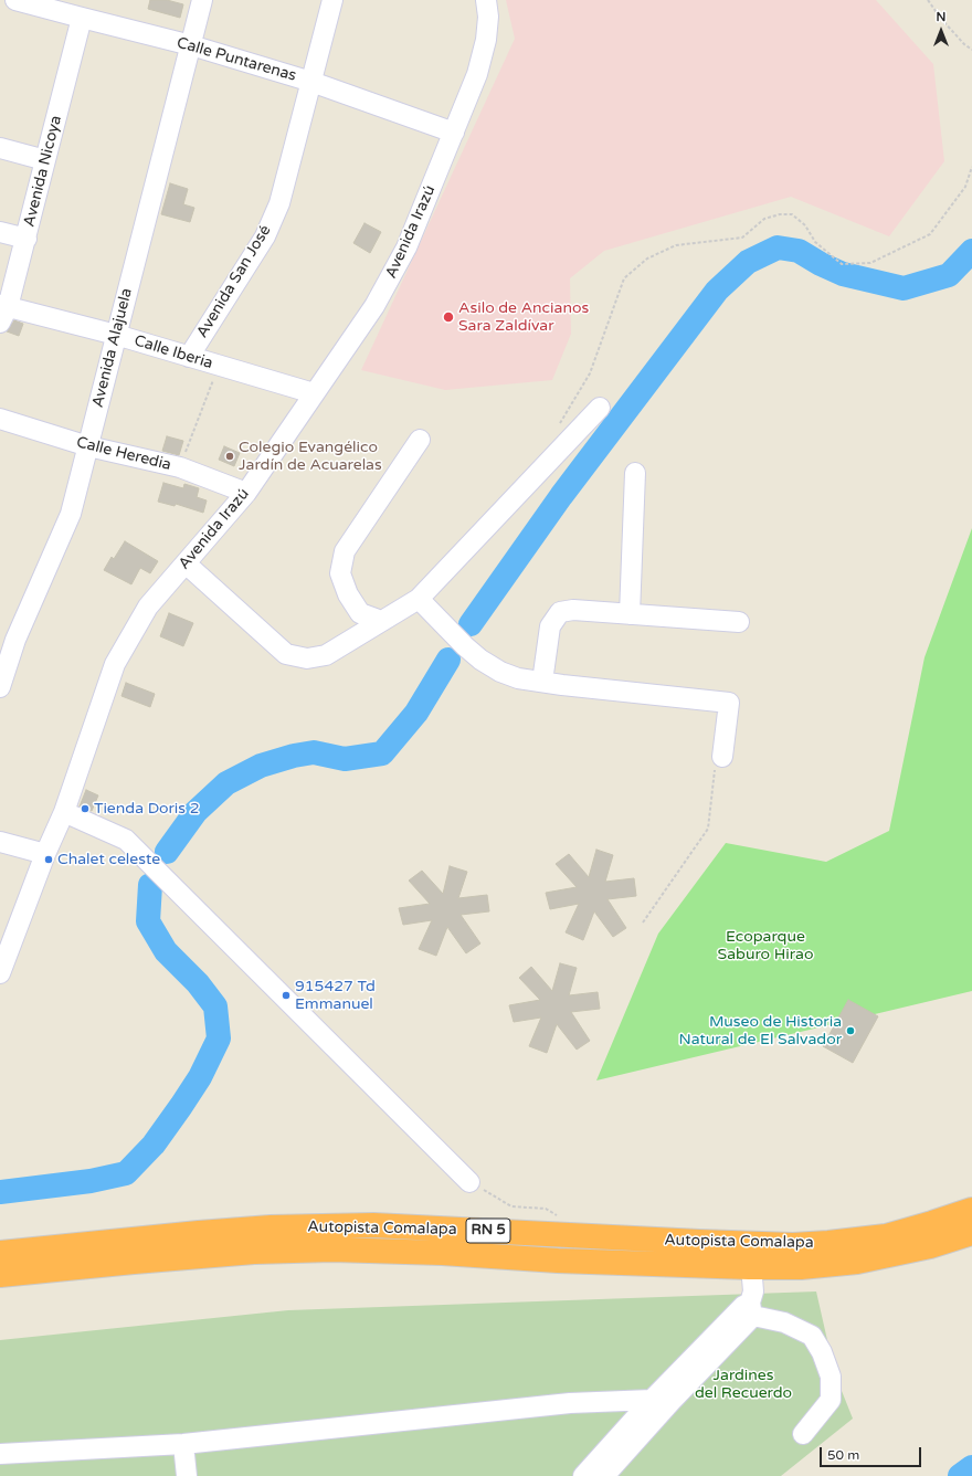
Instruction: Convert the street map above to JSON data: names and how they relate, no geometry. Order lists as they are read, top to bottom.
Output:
{
  "streets": {
    "highway": ["Autopista Comalapa", "RN 5"],
    "street": [
      "Calle Puntarenas",
      "Avenida Nicoya",
      "Avenida Irazú",
      "Avenida San José",
      "Avenida Alajuela",
      "Calle Iberia",
      "Calle Heredia"
    ]
  },
  "crossings": [
    ["Calle Puntarenas", "Avenida Nicoya"],
    ["Calle Puntarenas", "Avenida Irazú"],
    ["Calle Puntarenas", "Avenida San José"],
    ["Calle Puntarenas", "Avenida Alajuela"],
    ["Avenida Nicoya", "Calle Iberia"],
    ["Avenida Irazú", "Calle Iberia"],
    ["Avenida Irazú", "Calle Heredia"],
    ["Avenida San José", "Calle Iberia"],
    ["Avenida Alajuela", "Calle Iberia"],
    ["Avenida Alajuela", "Calle Heredia"]
  ],
  "parks": ["Ecoparque Saburo Hirao", "Jardines del Recuerdo"],
  "places": [
    "Asilo de Ancianos Sara Zaldívar",
    "Colegio Evangélico Jardín de Acuarelas",
    "Tienda Doris 2",
    "Chalet celeste",
    "915427 Td Emmanuel",
    "Museo de Historia Natural de El Salvador"
  ],
  "scale_bar": "50 m",
  "north": "top"
}
